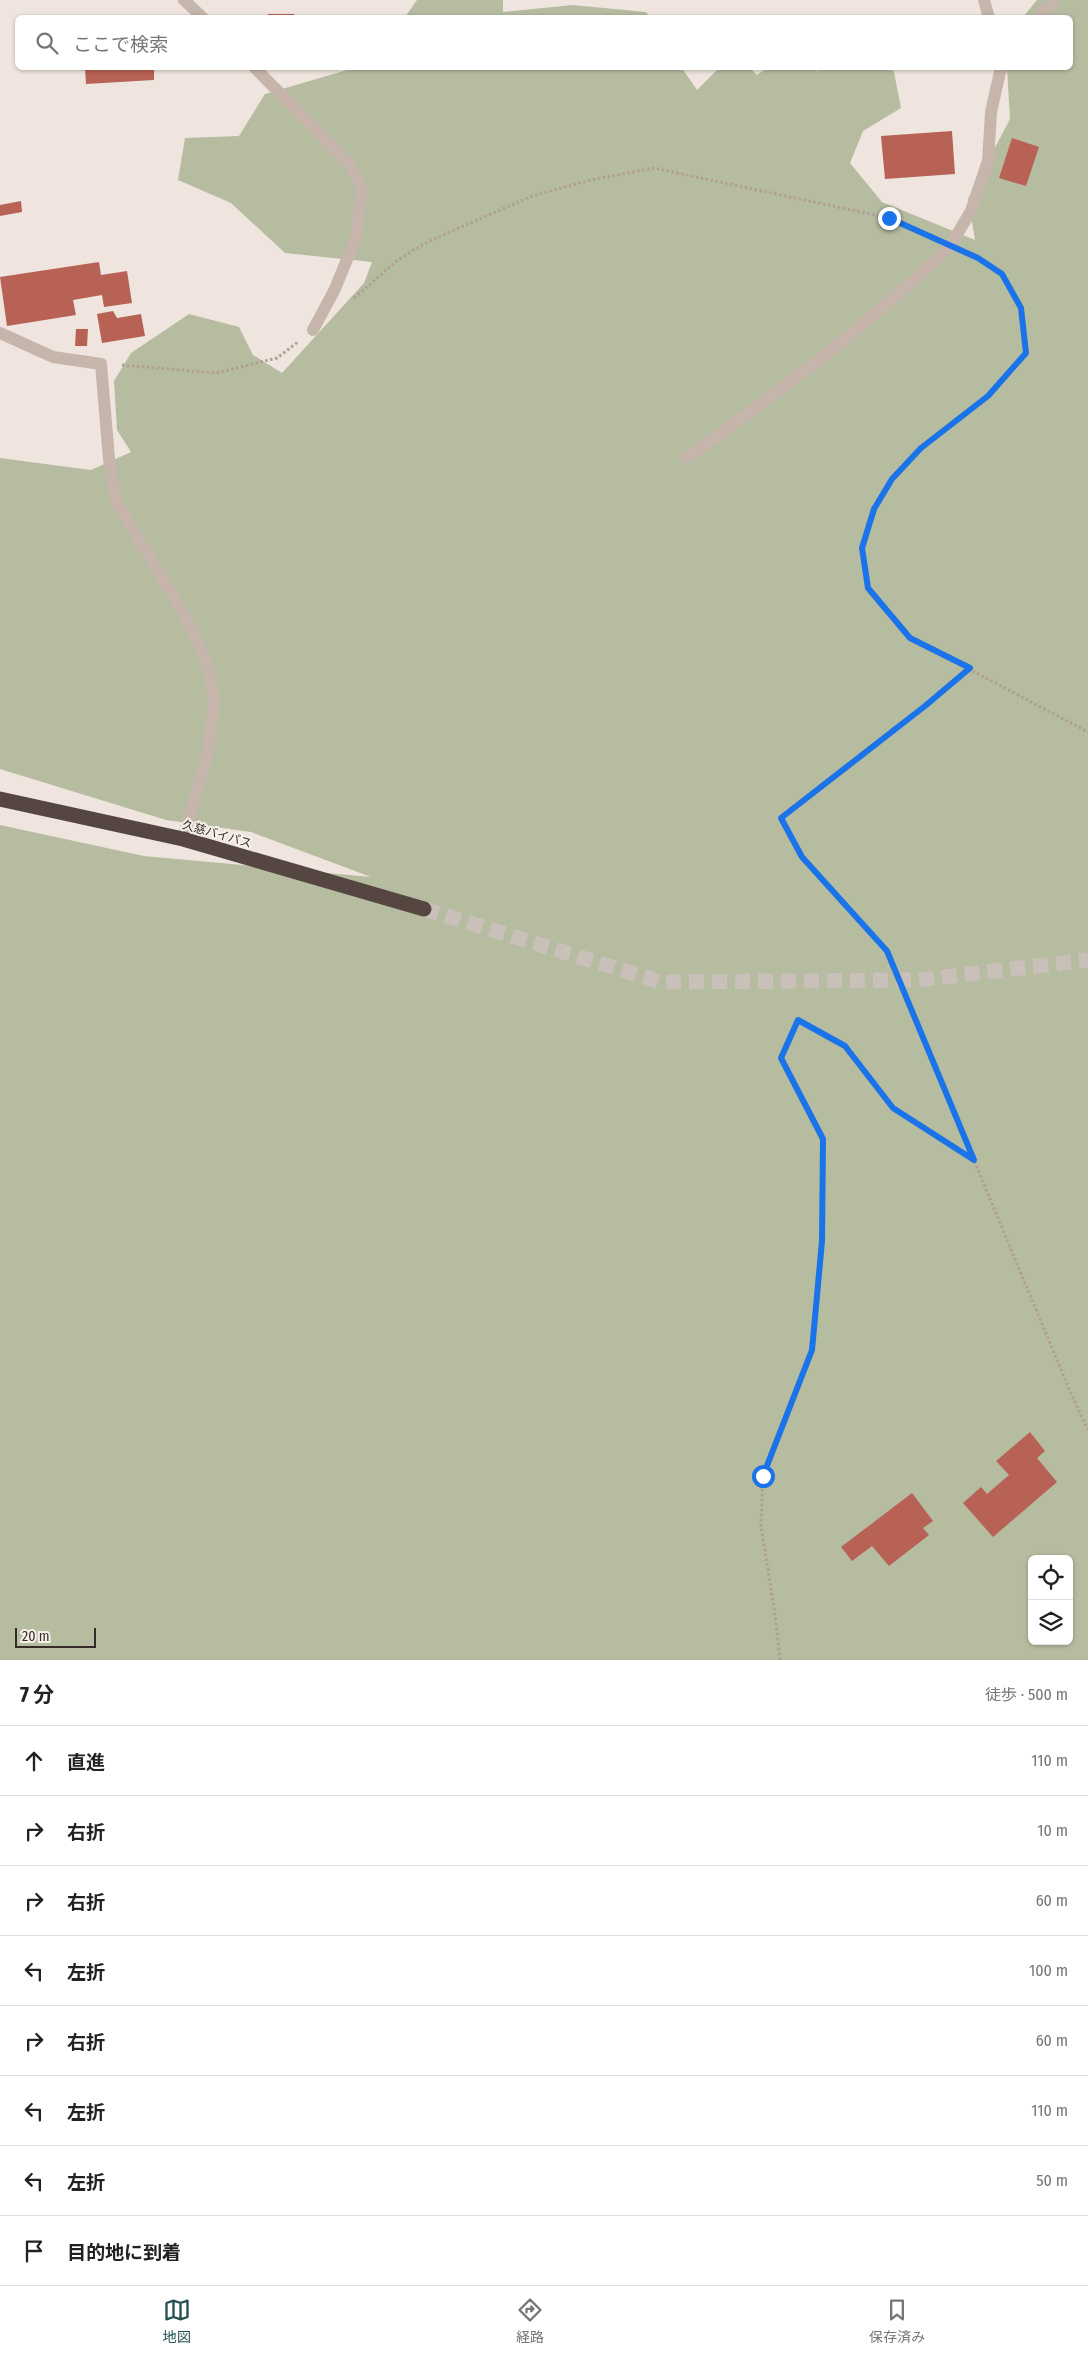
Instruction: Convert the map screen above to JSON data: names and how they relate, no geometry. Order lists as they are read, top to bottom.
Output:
{
  "streets": {
    "highway": ["久慈バイパス"]
  },
  "scale_bar": "20 m",
  "page": {
    "search": "ここで検索",
    "scale": "20 m",
    "heading": ["7 分", "徒歩 · 500 m"],
    "list": [
      ["直進", "110 m"],
      ["右折", "10 m"],
      ["右折", "60 m"],
      ["左折", "100 m"],
      ["右折", "60 m"],
      ["左折", "110 m"],
      ["左折", "50 m"],
      "目的地に到着"
    ],
    "nav": ["地図", "経路", "保存済み"]
  }
}
